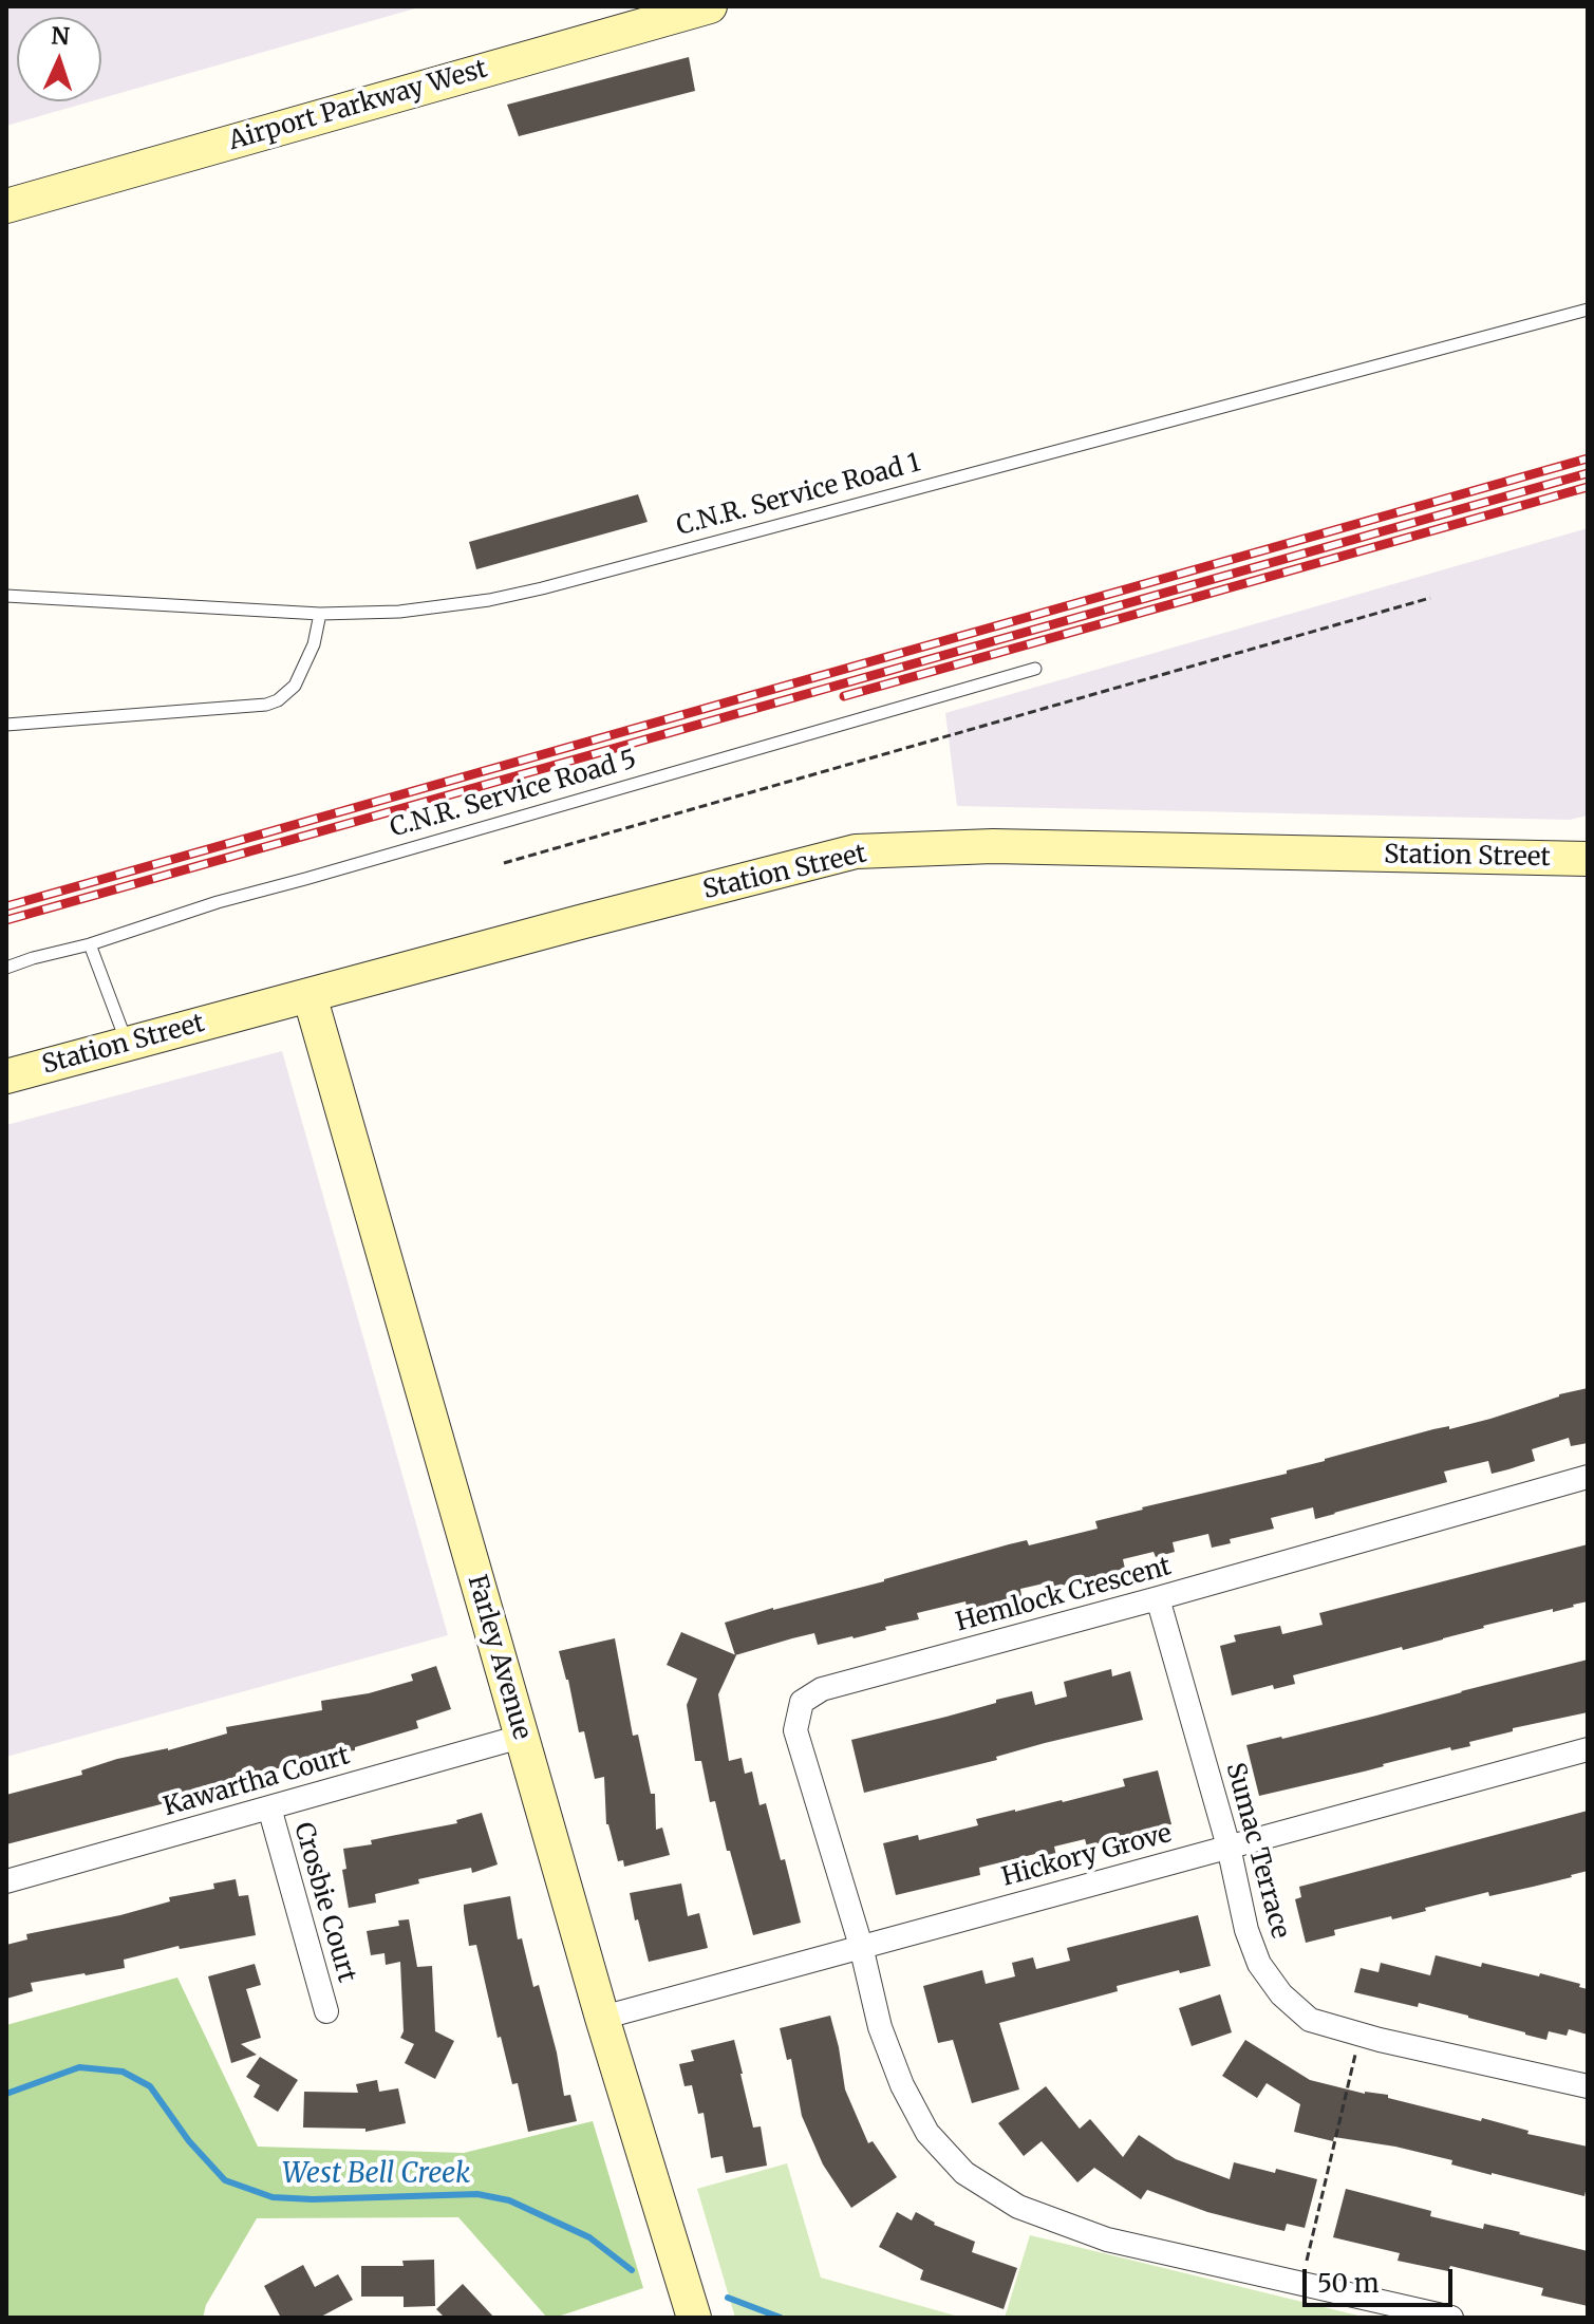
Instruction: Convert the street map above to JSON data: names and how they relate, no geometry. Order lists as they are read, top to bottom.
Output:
{
  "streets": {
    "street": [
      "Airport Parkway West",
      "Station Street",
      "Hemlock Crescent",
      "Farley Avenue",
      "Kawartha Court",
      "Sumac Terrace",
      "Hickory Grove",
      "Crosbie Court"
    ],
    "lane": ["C.N.R. Service Road 1", "C.N.R. Service Road 5"]
  },
  "crossings": [
    ["Station Street", "Farley Avenue"],
    ["Hemlock Crescent", "Sumac Terrace"],
    ["Hemlock Crescent", "Hickory Grove"],
    ["Farley Avenue", "Kawartha Court"],
    ["Farley Avenue", "Hickory Grove"],
    ["Kawartha Court", "Crosbie Court"],
    ["Sumac Terrace", "Hickory Grove"]
  ],
  "water": ["West Bell Creek"],
  "scale_bar": "50 m",
  "north": "top"
}
